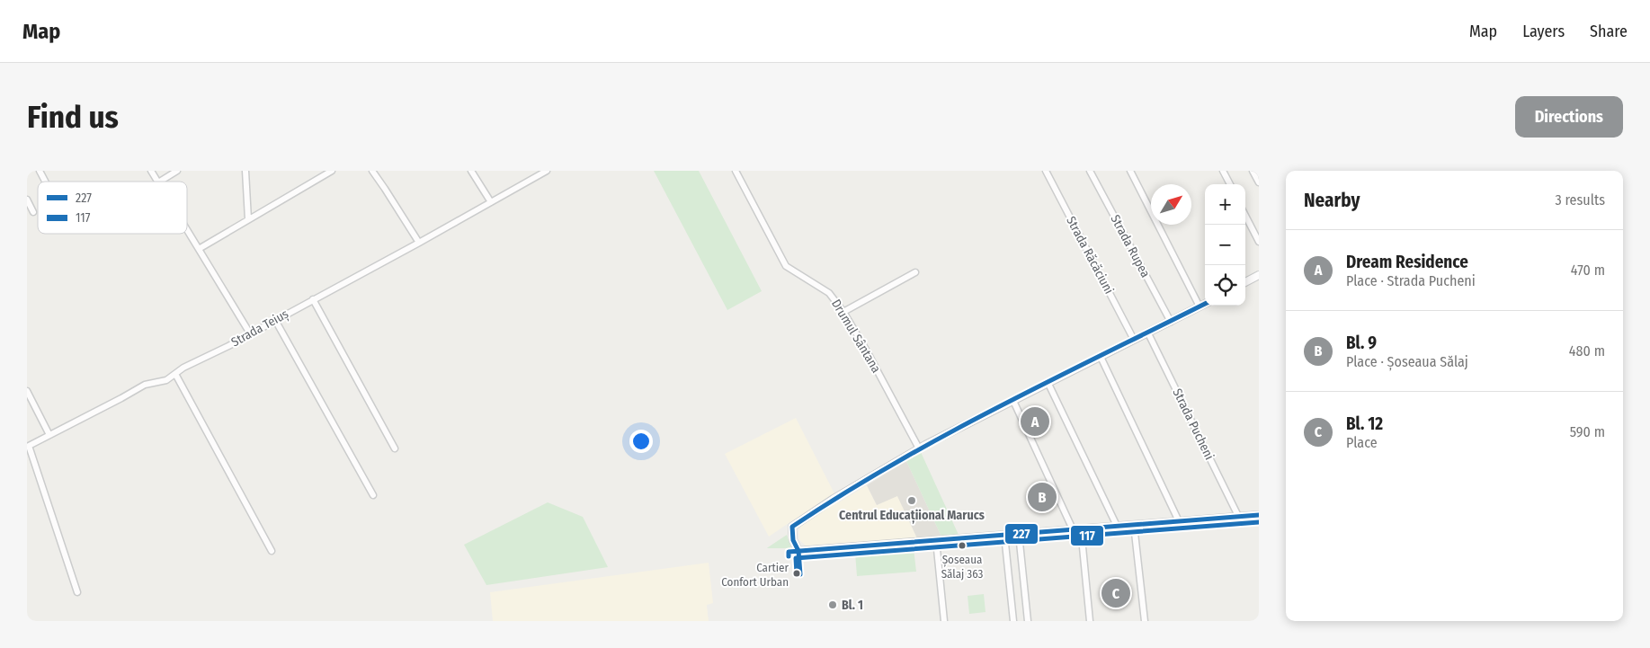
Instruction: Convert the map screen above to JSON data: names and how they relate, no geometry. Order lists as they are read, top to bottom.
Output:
{
  "streets": {
    "street": [
      "Strada Rupea",
      "Strada Răcăciuni",
      "Strada Teiuș",
      "Drumul Sântana",
      "Strada Pucheni"
    ]
  },
  "places": [
    "Centrul Educațiional Marucs",
    "Șoseaua Sălaj 363",
    "Cartier Confort Urban",
    "Bl. 1"
  ],
  "lines": ["transit line 227", "transit line 117"],
  "legend": ["227", "117"],
  "north": "top right",
  "page": {
    "header": "Map",
    "nav": ["Map", "Layers", "Share"],
    "buttons": "Directions",
    "title": "Find us",
    "heading": ["Nearby", "3 results"],
    "map_buttons": ["+", "−"],
    "list": [
      {
        "mark": "A",
        "name": "Dream Residence",
        "note": "Place · Strada Pucheni",
        "value": "470 m"
      },
      {
        "mark": "B",
        "name": "Bl. 9",
        "note": "Place · Șoseaua Sălaj",
        "value": "480 m"
      },
      {
        "mark": "C",
        "name": "Bl. 12",
        "note": "Place",
        "value": "590 m"
      }
    ],
    "pins": ["A", "B", "C"]
  }
}
